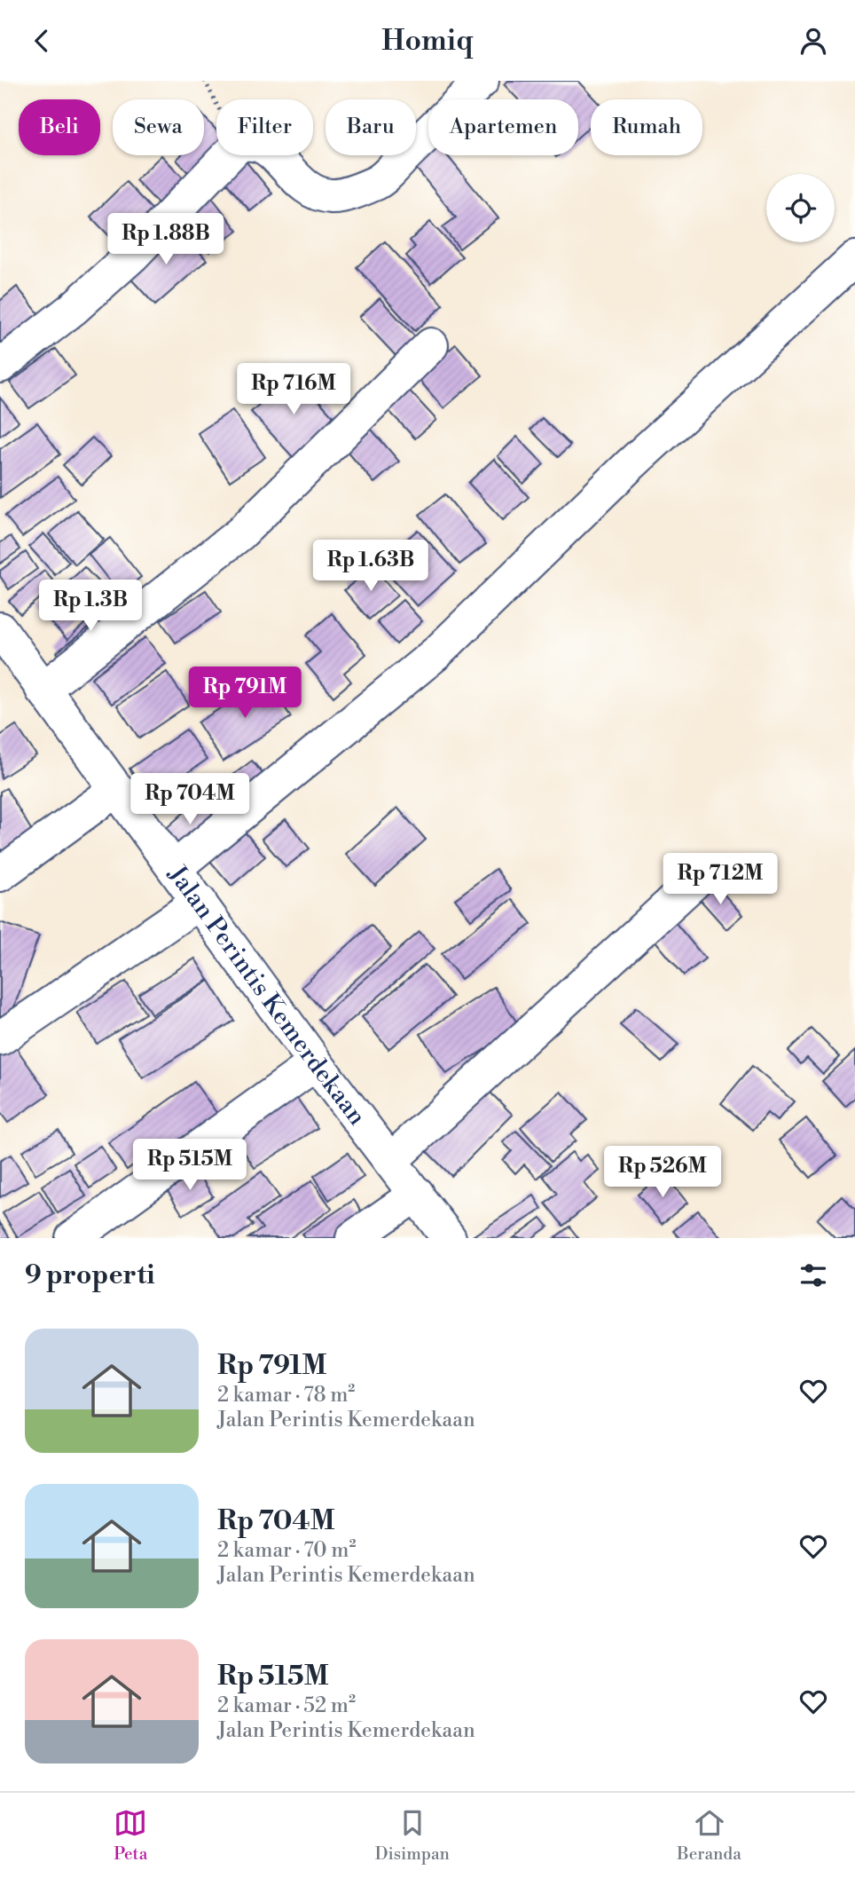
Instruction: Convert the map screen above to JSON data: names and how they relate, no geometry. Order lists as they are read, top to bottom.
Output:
{
  "streets": {
    "street": ["Jalan Perintis Kemerdekaan"]
  },
  "page": {
    "header": "Homiq",
    "chip": [
      "Beli",
      "Sewa",
      "Filter",
      "Baru",
      "Apartemen",
      "Rumah"
    ],
    "price": [
      "Rp 1.88B",
      "Rp 716M",
      "Rp 1.63B",
      "Rp 1.3B",
      "Rp 791M",
      "Rp 704M",
      "Rp 712M",
      "Rp 515M",
      "Rp 526M"
    ],
    "heading": "9 properti",
    "list": [
      {
        "name": "Rp 791M",
        "note": "2 kamar · 78 m² · Jalan Perintis Kemerdekaan"
      },
      {
        "name": "Rp 704M",
        "note": "2 kamar · 70 m² · Jalan Perintis Kemerdekaan"
      },
      {
        "name": "Rp 515M",
        "note": "2 kamar · 52 m² · Jalan Perintis Kemerdekaan"
      }
    ],
    "tabs": ["Peta", "Disimpan", "Beranda"]
  }
}
